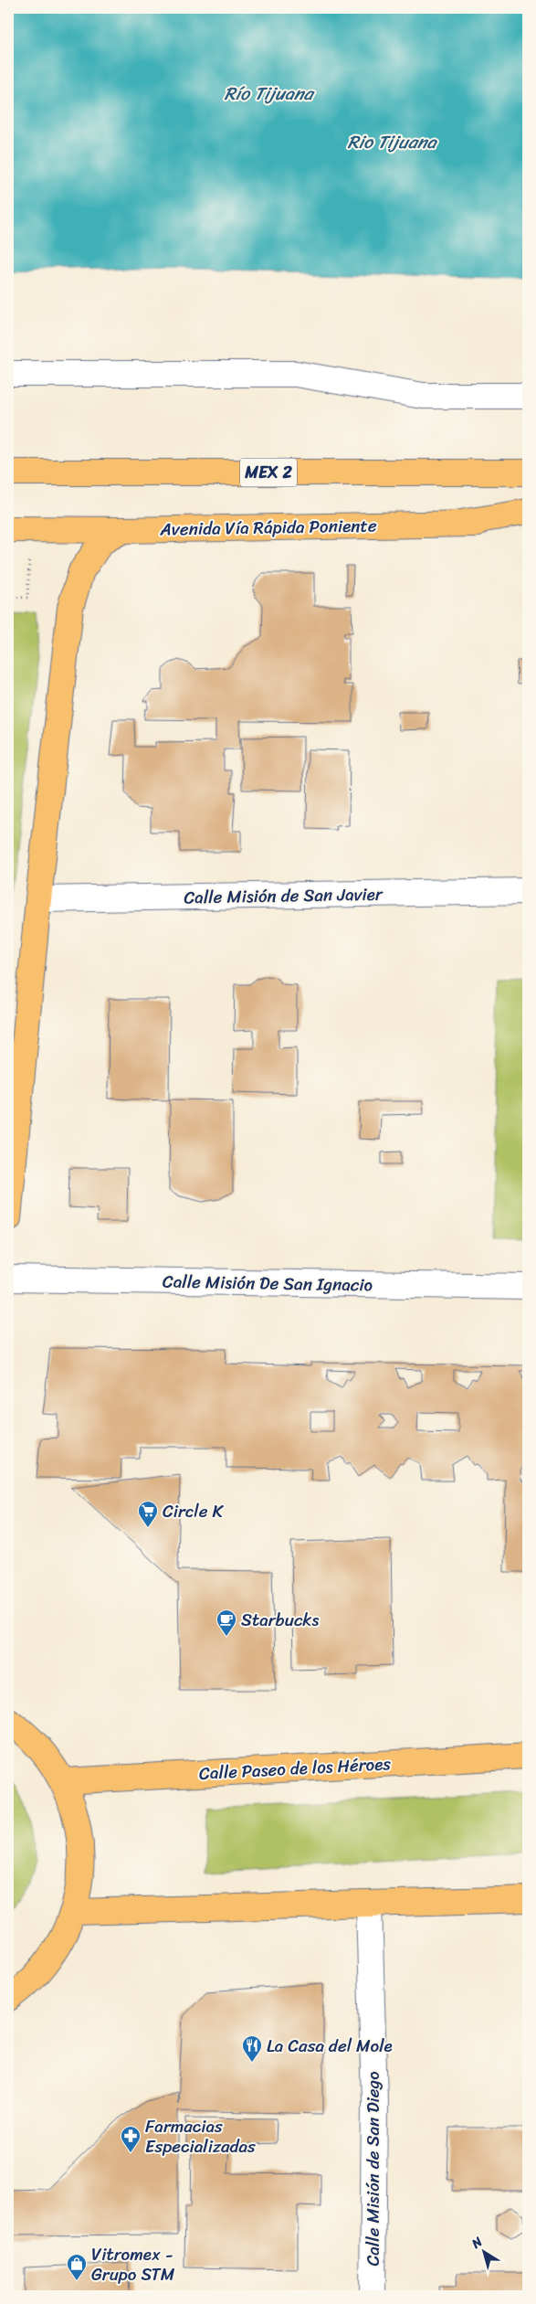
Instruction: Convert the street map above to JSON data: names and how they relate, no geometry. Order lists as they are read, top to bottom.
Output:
{
  "streets": {
    "main road": ["MEX 2", "Avenida Vía Rápida Poniente", "Calle Paseo de los Héroes"],
    "street": ["Calle Misión de San Javier", "Calle Misión De San Ignacio", "Calle Misión de San Diego"]
  },
  "water": ["Río Tijuana", "Rio Tijuana"],
  "places": {
    "supermarket": ["Circle K"],
    "cafe": ["Starbucks"],
    "restaurant": ["La Casa del Mole"],
    "pharmacy": ["Farmacias Especializadas"],
    "shop": ["Vitromex - Grupo STM"]
  },
  "north": "top left"
}
